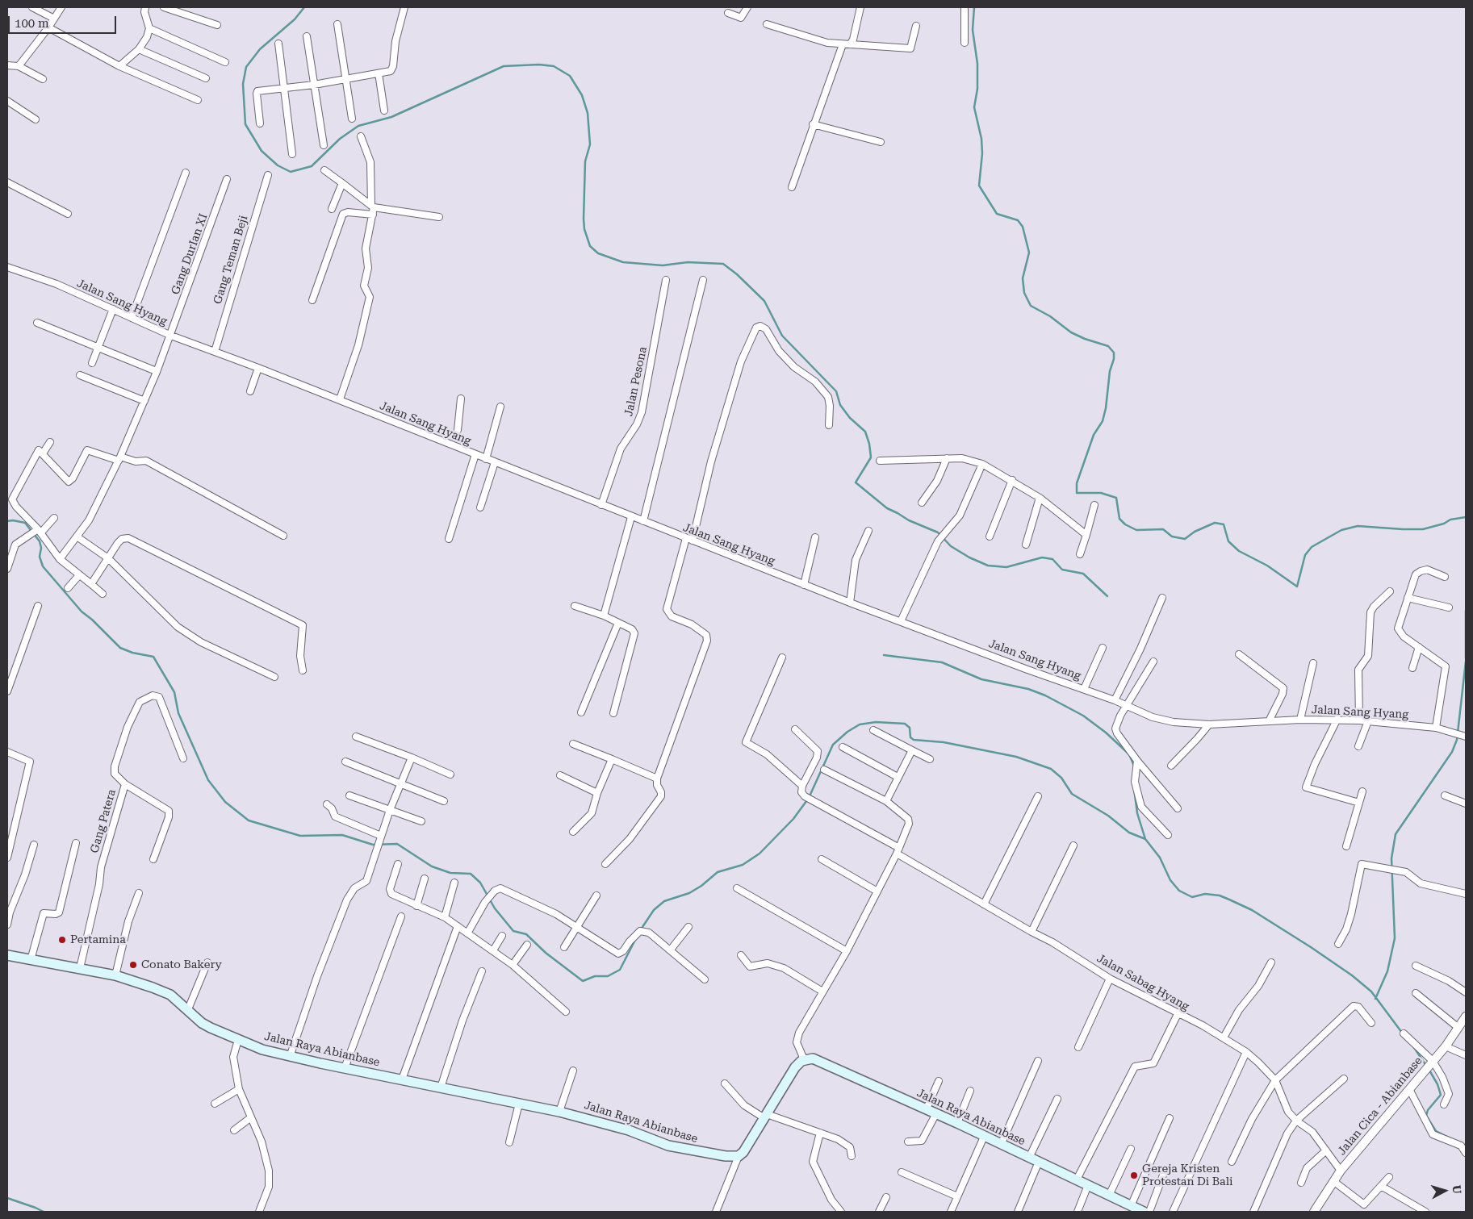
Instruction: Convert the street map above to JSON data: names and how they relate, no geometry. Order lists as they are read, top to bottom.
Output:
{
  "streets": {
    "main road": ["Jalan Raya Abianbase"],
    "street": [
      "Gang DurIan XI",
      "Gang Teman Beji",
      "Jalan Sang Hyang",
      "Jalan Pesona",
      "Gang Patera",
      "Jalan Sabag Hyang",
      "Jalan Cica - Abianbase"
    ]
  },
  "crossings": [
    ["Gang DurIan XI", "Jalan Sang Hyang"],
    ["Gang Teman Beji", "Jalan Sang Hyang"],
    ["Jalan Sang Hyang", "Jalan Pesona"],
    ["Gang Patera", "Jalan Raya Abianbase"],
    ["Jalan Sabag Hyang", "Jalan Cica - Abianbase"]
  ],
  "places": ["Pertamina", "Conato Bakery", "Gereja Kristen Protestan Di Bali"],
  "scale_bar": "100 m",
  "north": "right"
}
